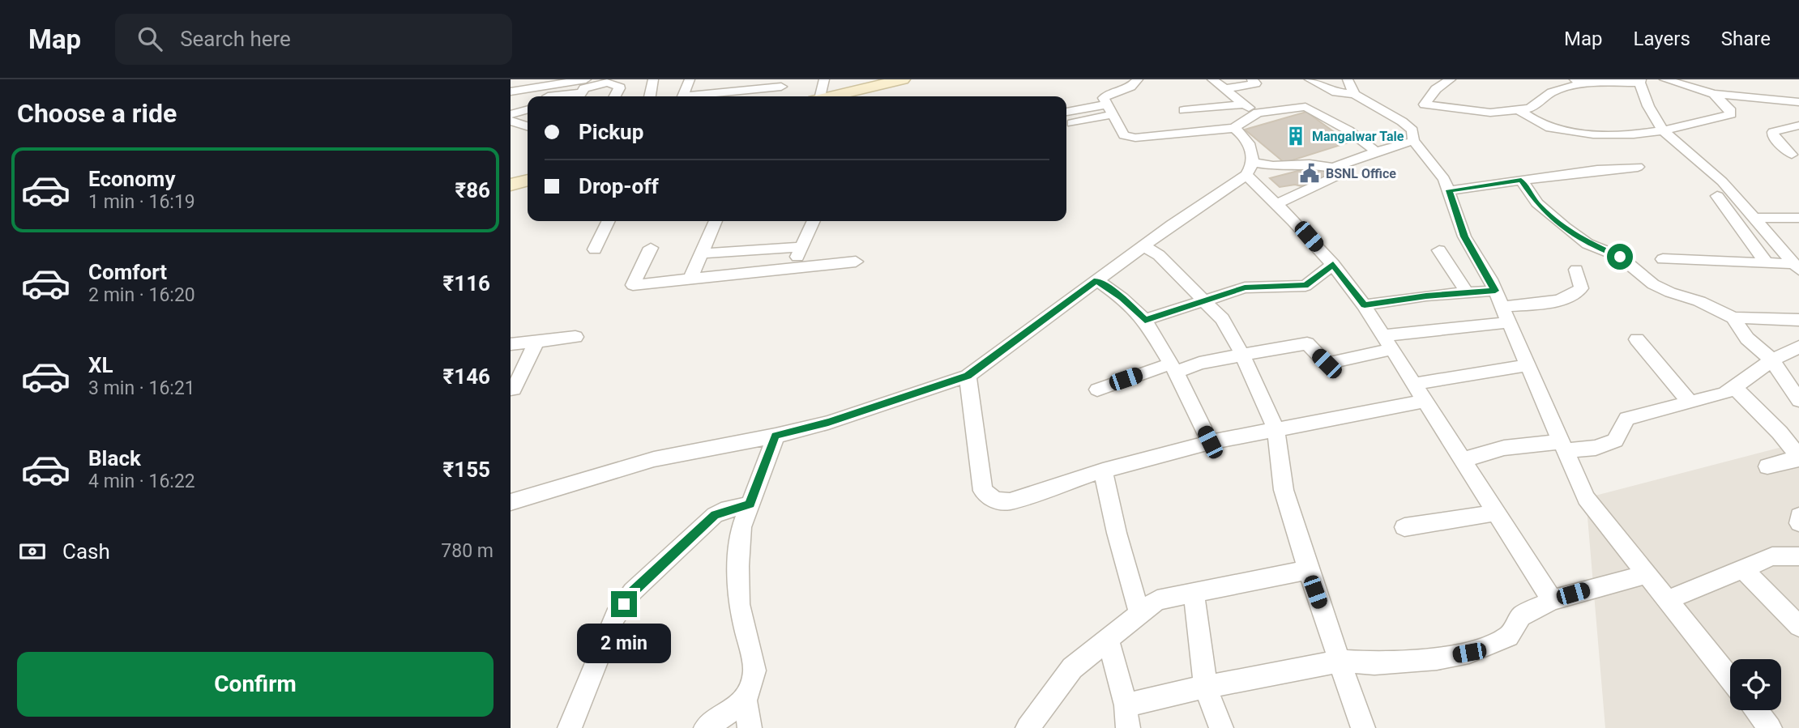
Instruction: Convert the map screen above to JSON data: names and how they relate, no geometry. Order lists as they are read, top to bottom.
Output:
{
  "places": {
    "building": ["Mangalwar Tale"],
    "public building": ["BSNL Office"]
  },
  "page": {
    "header": "Map",
    "search": "Search here",
    "nav": ["Map", "Layers", "Share"],
    "heading": "Choose a ride",
    "banner": ["Pickup", "Drop-off"],
    "list": [
      {
        "name": "Economy",
        "note": "1 min · 16:19",
        "value": "₹86"
      },
      {
        "name": "Comfort",
        "note": "2 min · 16:20",
        "value": "₹116"
      },
      {
        "name": "XL",
        "note": "3 min · 16:21",
        "value": "₹146"
      },
      {
        "name": "Black",
        "note": "4 min · 16:22",
        "value": "₹155"
      }
    ],
    "pay": ["Cash", "780 m"],
    "bubble": "2 min",
    "buttons": "Confirm"
  }
}
